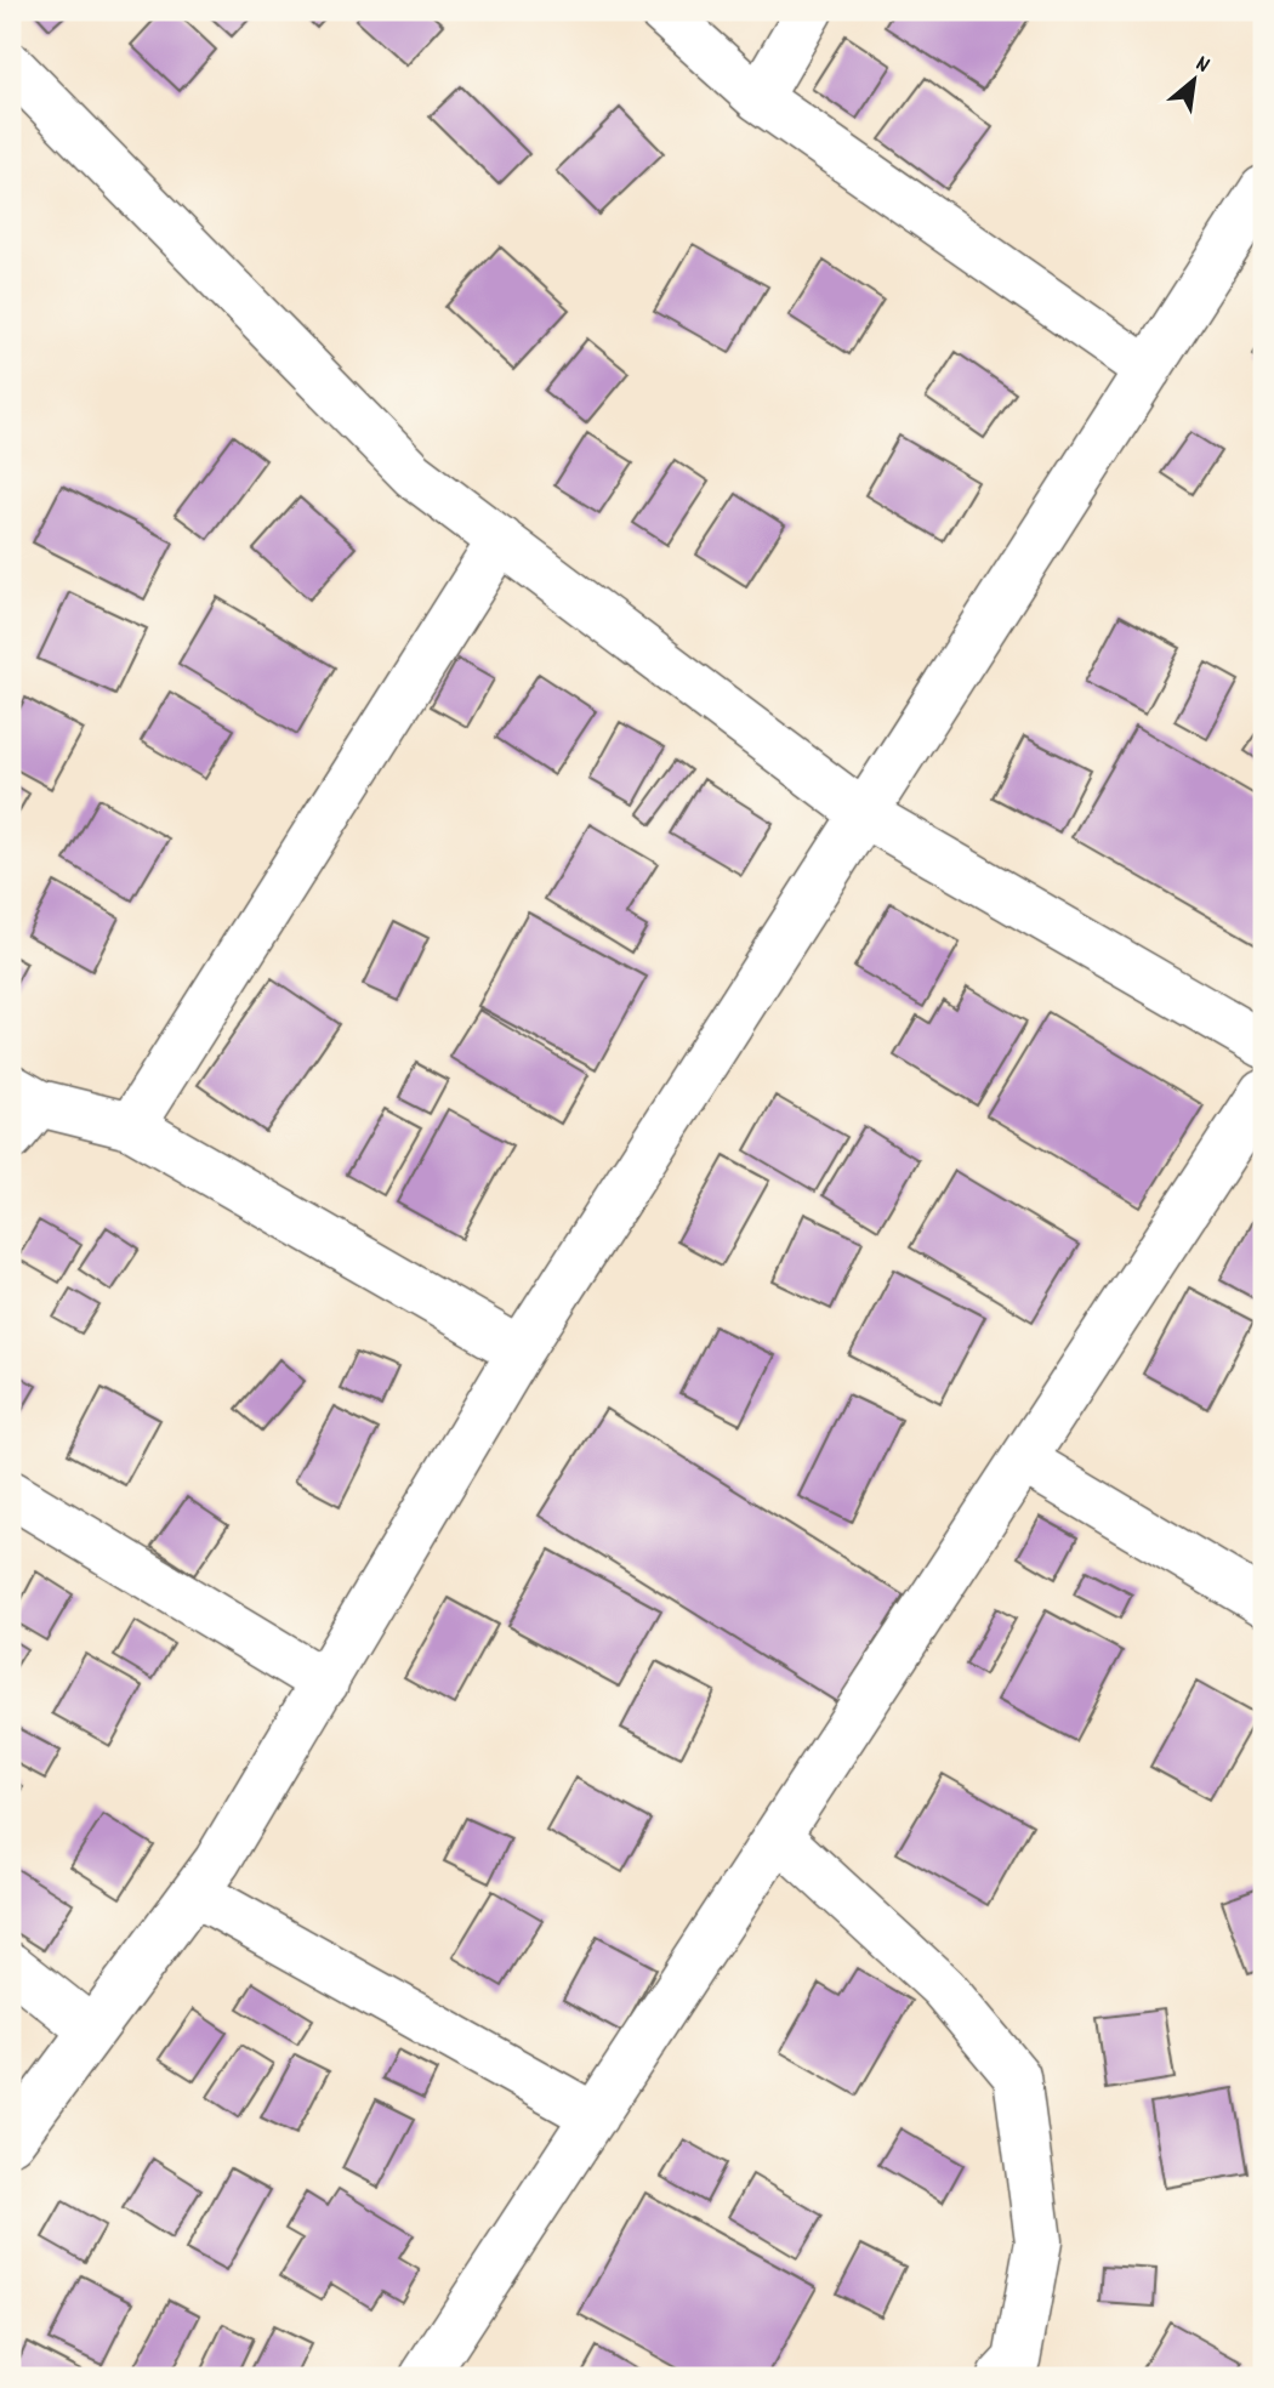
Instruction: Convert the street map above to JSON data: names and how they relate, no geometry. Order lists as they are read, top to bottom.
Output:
{
  "north": "top right"
}
